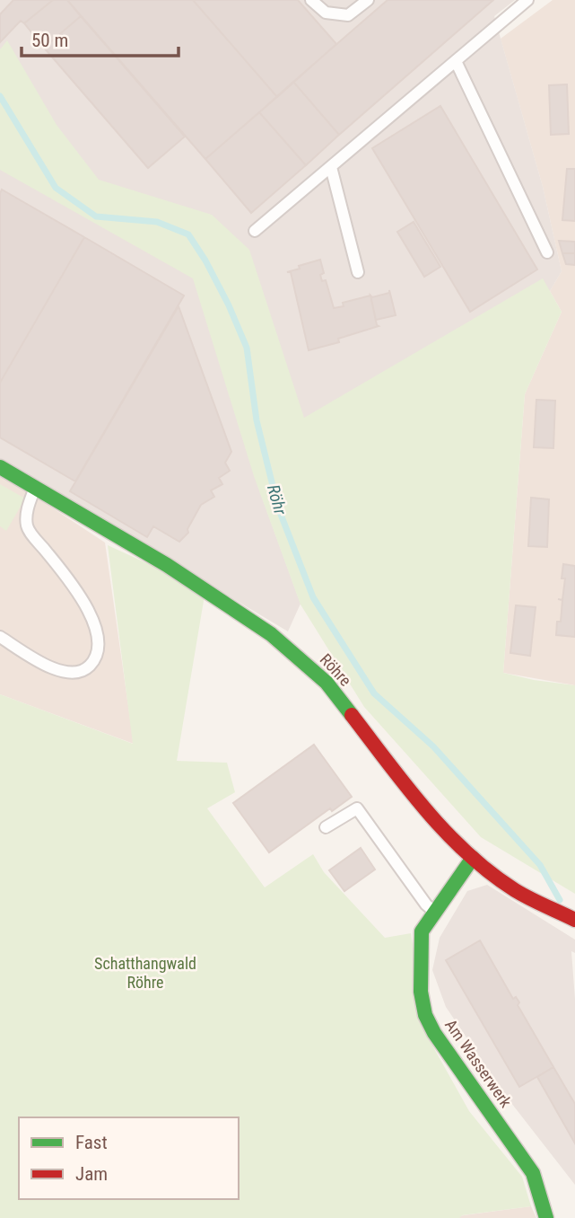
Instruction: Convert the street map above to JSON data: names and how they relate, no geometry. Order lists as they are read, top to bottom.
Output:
{
  "streets": {
    "main road": ["Röhre", "Am Wasserwerk"]
  },
  "crossings": [
    ["Röhre", "Am Wasserwerk"]
  ],
  "water": ["Röhr"],
  "parks": ["Schatthangwald Röhre"],
  "legend": ["Fast", "Jam"],
  "scale_bar": "50 m"
}
